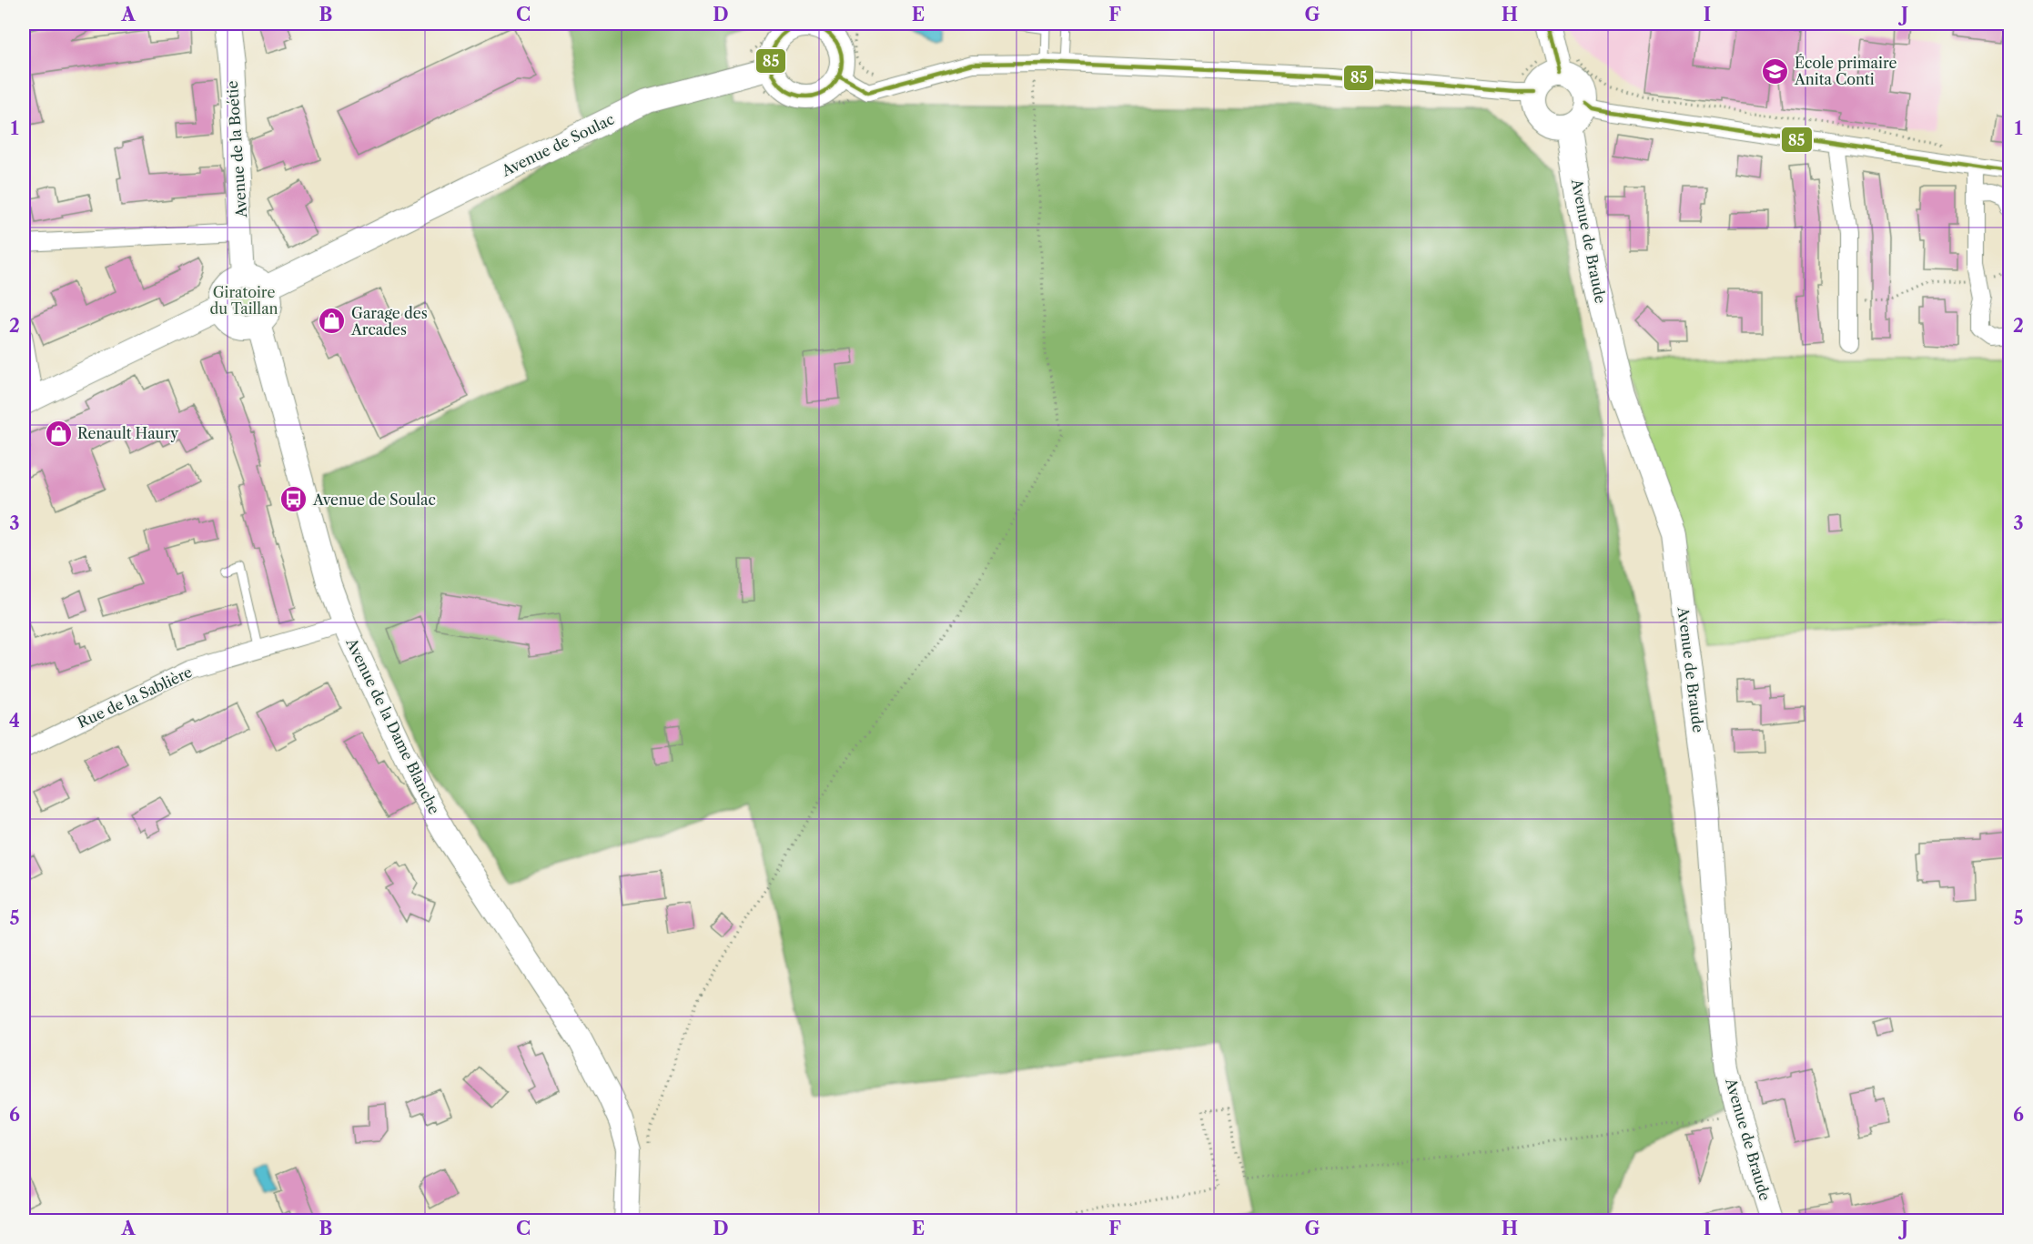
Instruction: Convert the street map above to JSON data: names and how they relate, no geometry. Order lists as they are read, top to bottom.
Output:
{
  "streets": {
    "main road": [
      "Avenue de Soulac",
      "Avenue de la Boétie",
      "Avenue de Braude",
      "Avenue de la Dame Blanche"
    ],
    "street": ["Rue de la Sablière"]
  },
  "crossings": [
    ["Avenue de Soulac", "Avenue de la Boétie"],
    ["Avenue de Soulac", "Avenue de la Dame Blanche"],
    ["Avenue de la Boétie", "Avenue de la Dame Blanche"],
    ["Rue de la Sablière", "Avenue de la Dame Blanche"]
  ],
  "parks": ["Giratoire du Taillan"],
  "places": {
    "school or university": ["École primaire Anita Conti"],
    "shop": ["Garage des Arcades", "Renault Haury"],
    "bus stop": ["Avenue de Soulac"]
  },
  "lines": ["transit line 85"],
  "grid": {
    "columns": [
      "A",
      "B",
      "C",
      "D",
      "E",
      "F",
      "G",
      "H",
      "I",
      "J"
    ],
    "rows": [
      "1",
      "2",
      "3",
      "4",
      "5",
      "6"
    ]
  }
}
